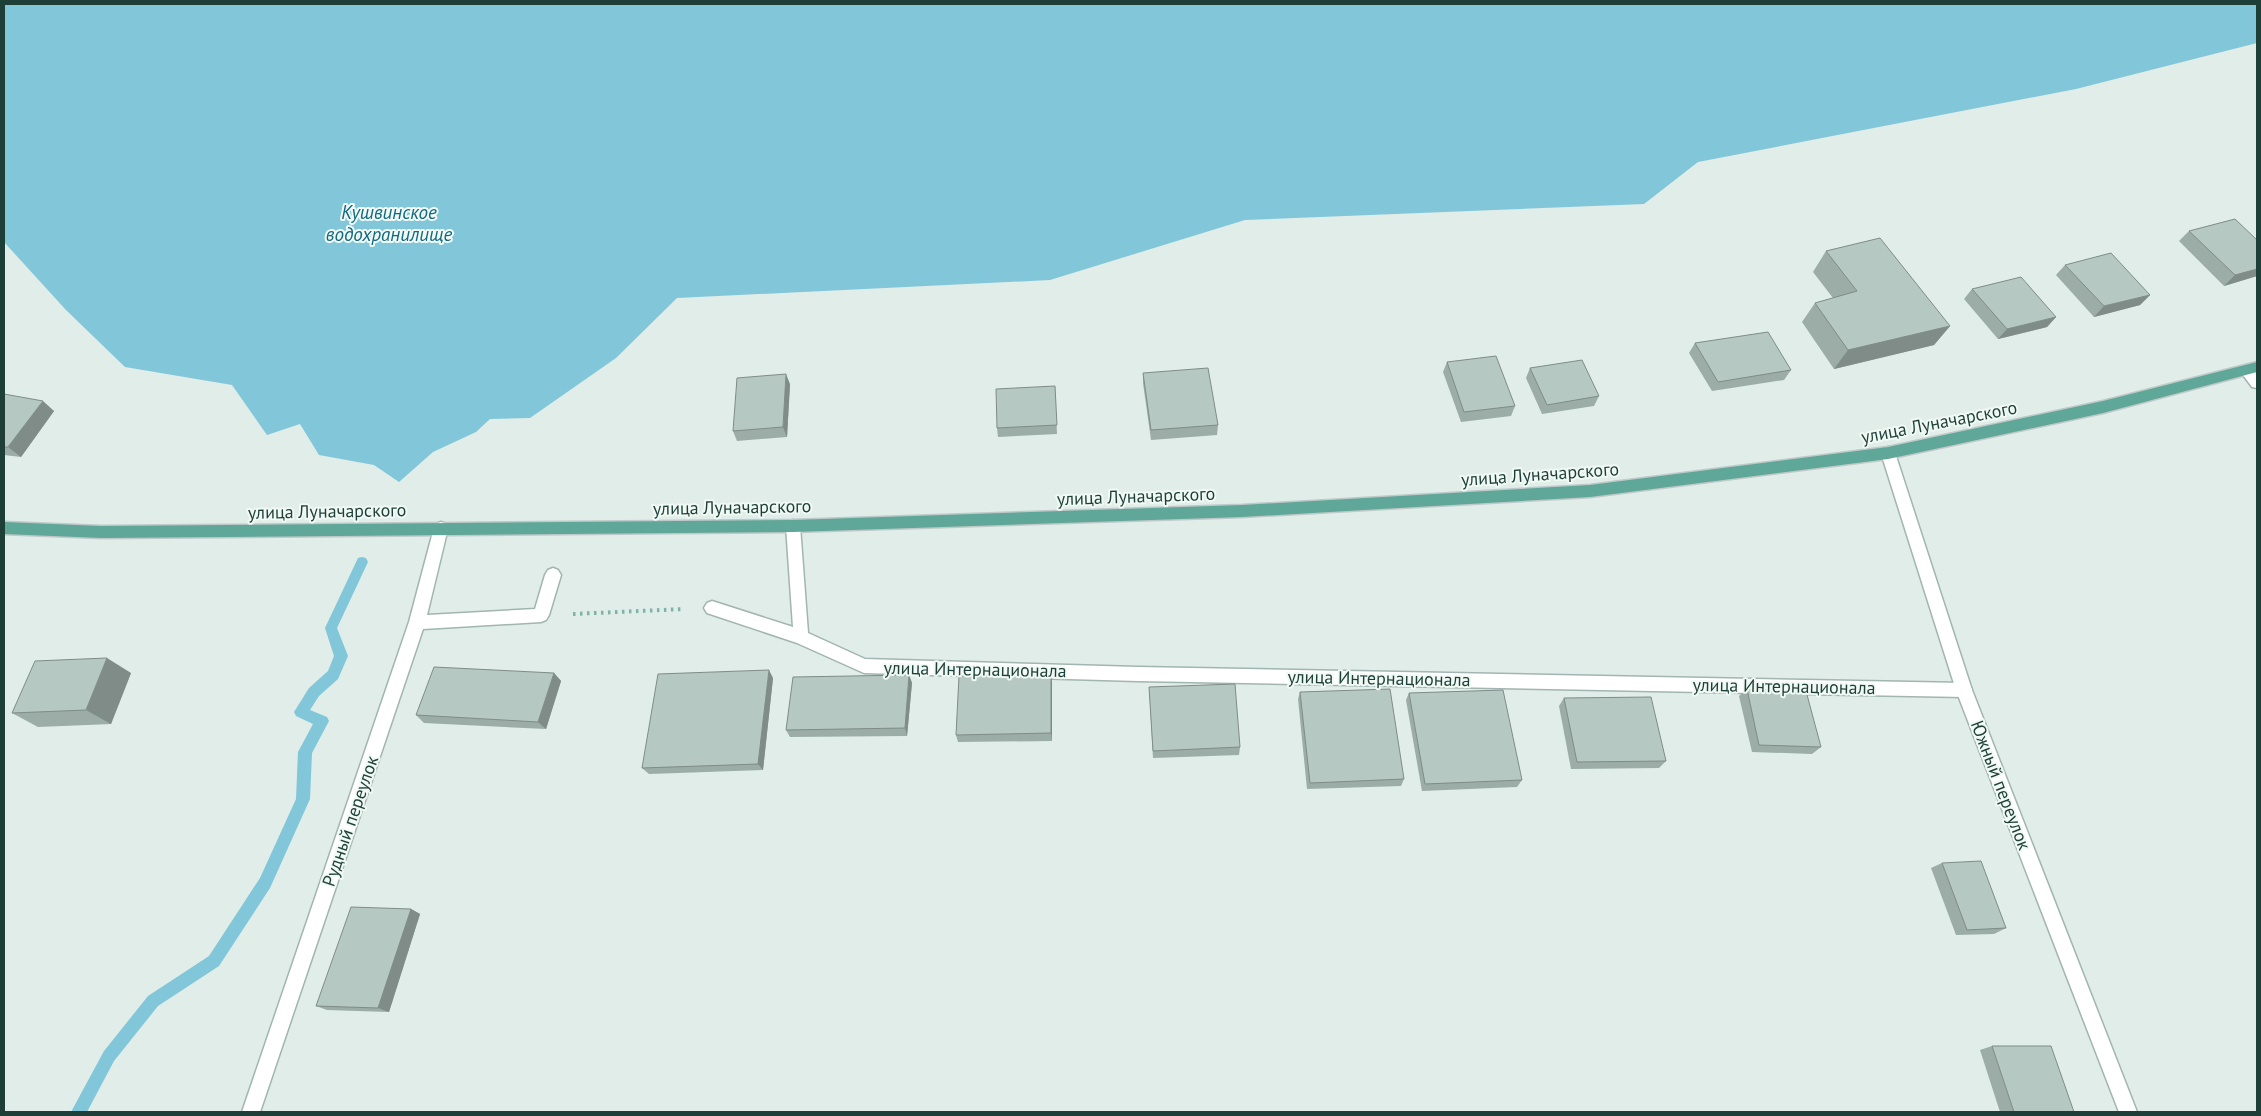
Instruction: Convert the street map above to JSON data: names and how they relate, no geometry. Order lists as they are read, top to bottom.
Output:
{
  "streets": {
    "main road": ["улица Луначарского"],
    "street": ["улица Интернационала", "Южный переулок", "Рудный переулок"]
  },
  "crossings": [
    ["улица Луначарского", "Южный переулок"],
    ["улица Луначарского", "Рудный переулок"],
    ["улица Интернационала", "Южный переулок"]
  ],
  "water": ["Кушвинское водохранилище"]
}
